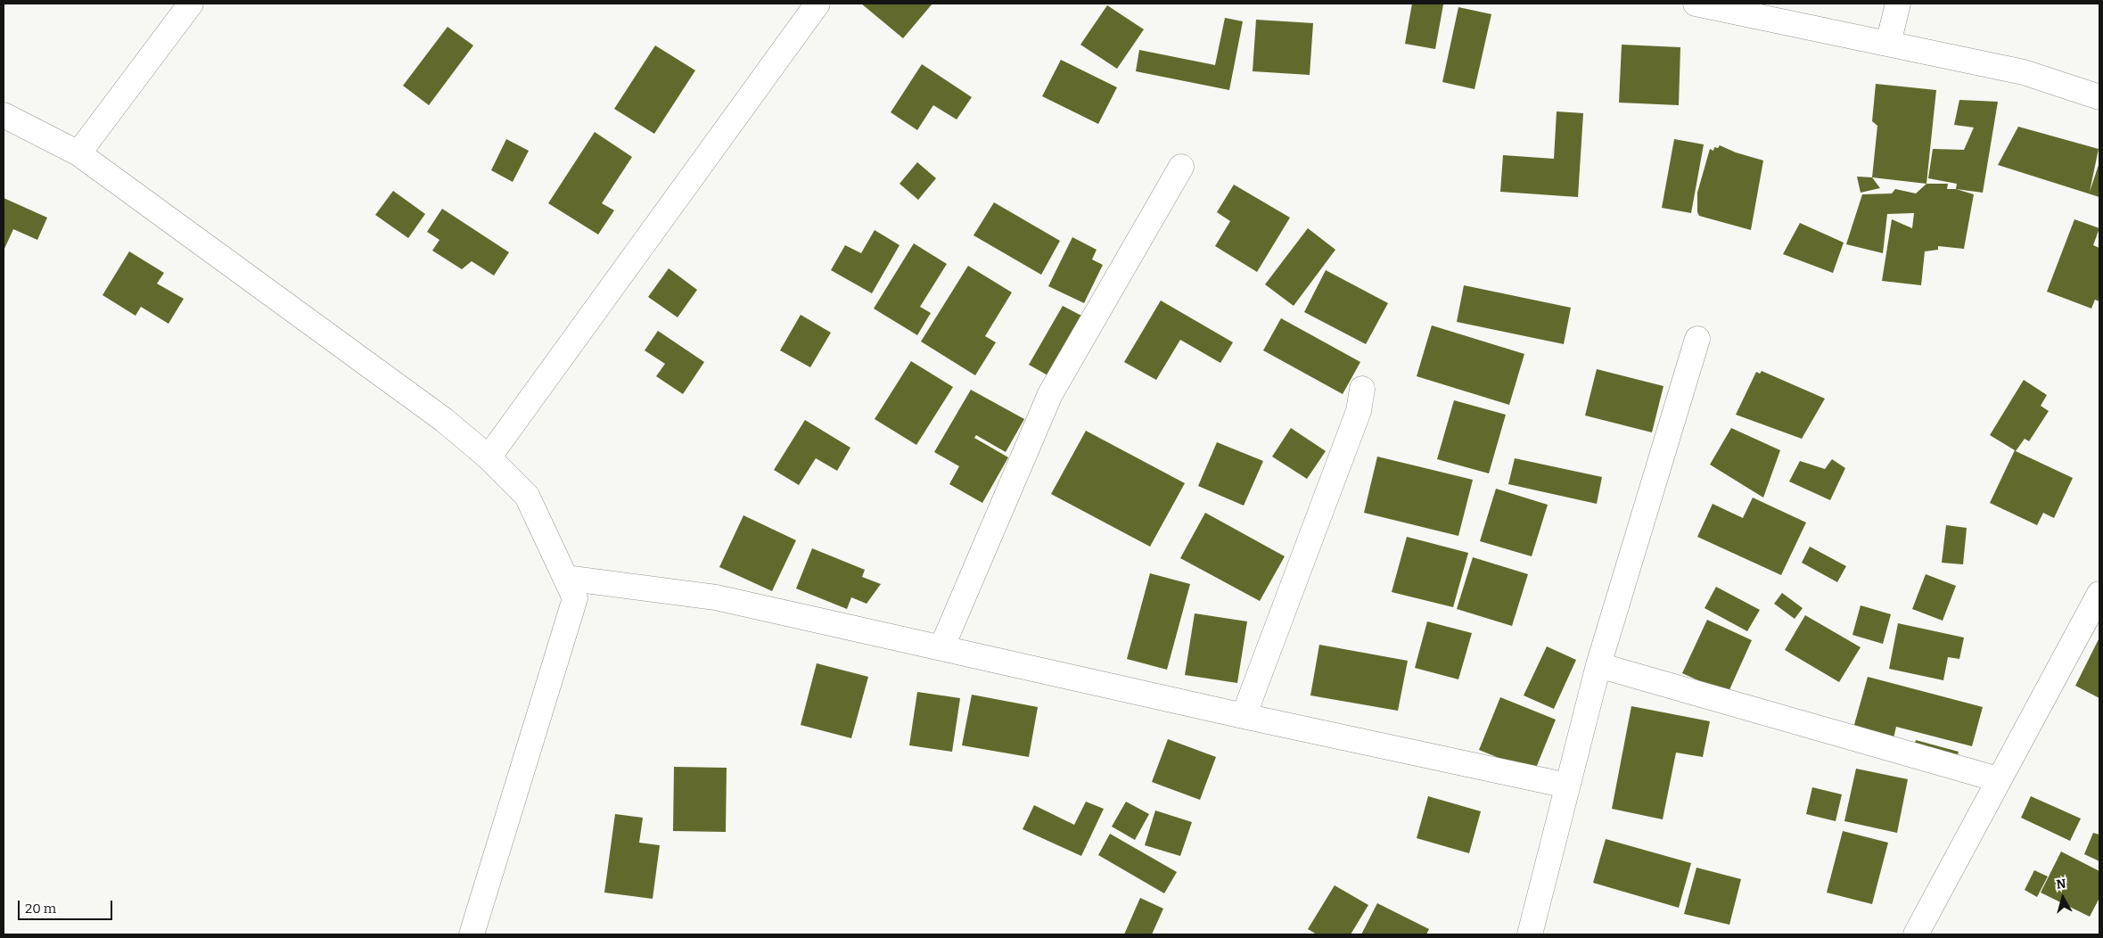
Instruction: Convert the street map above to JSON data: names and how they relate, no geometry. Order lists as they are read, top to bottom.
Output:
{
  "scale_bar": "20 m",
  "north": "top"
}
